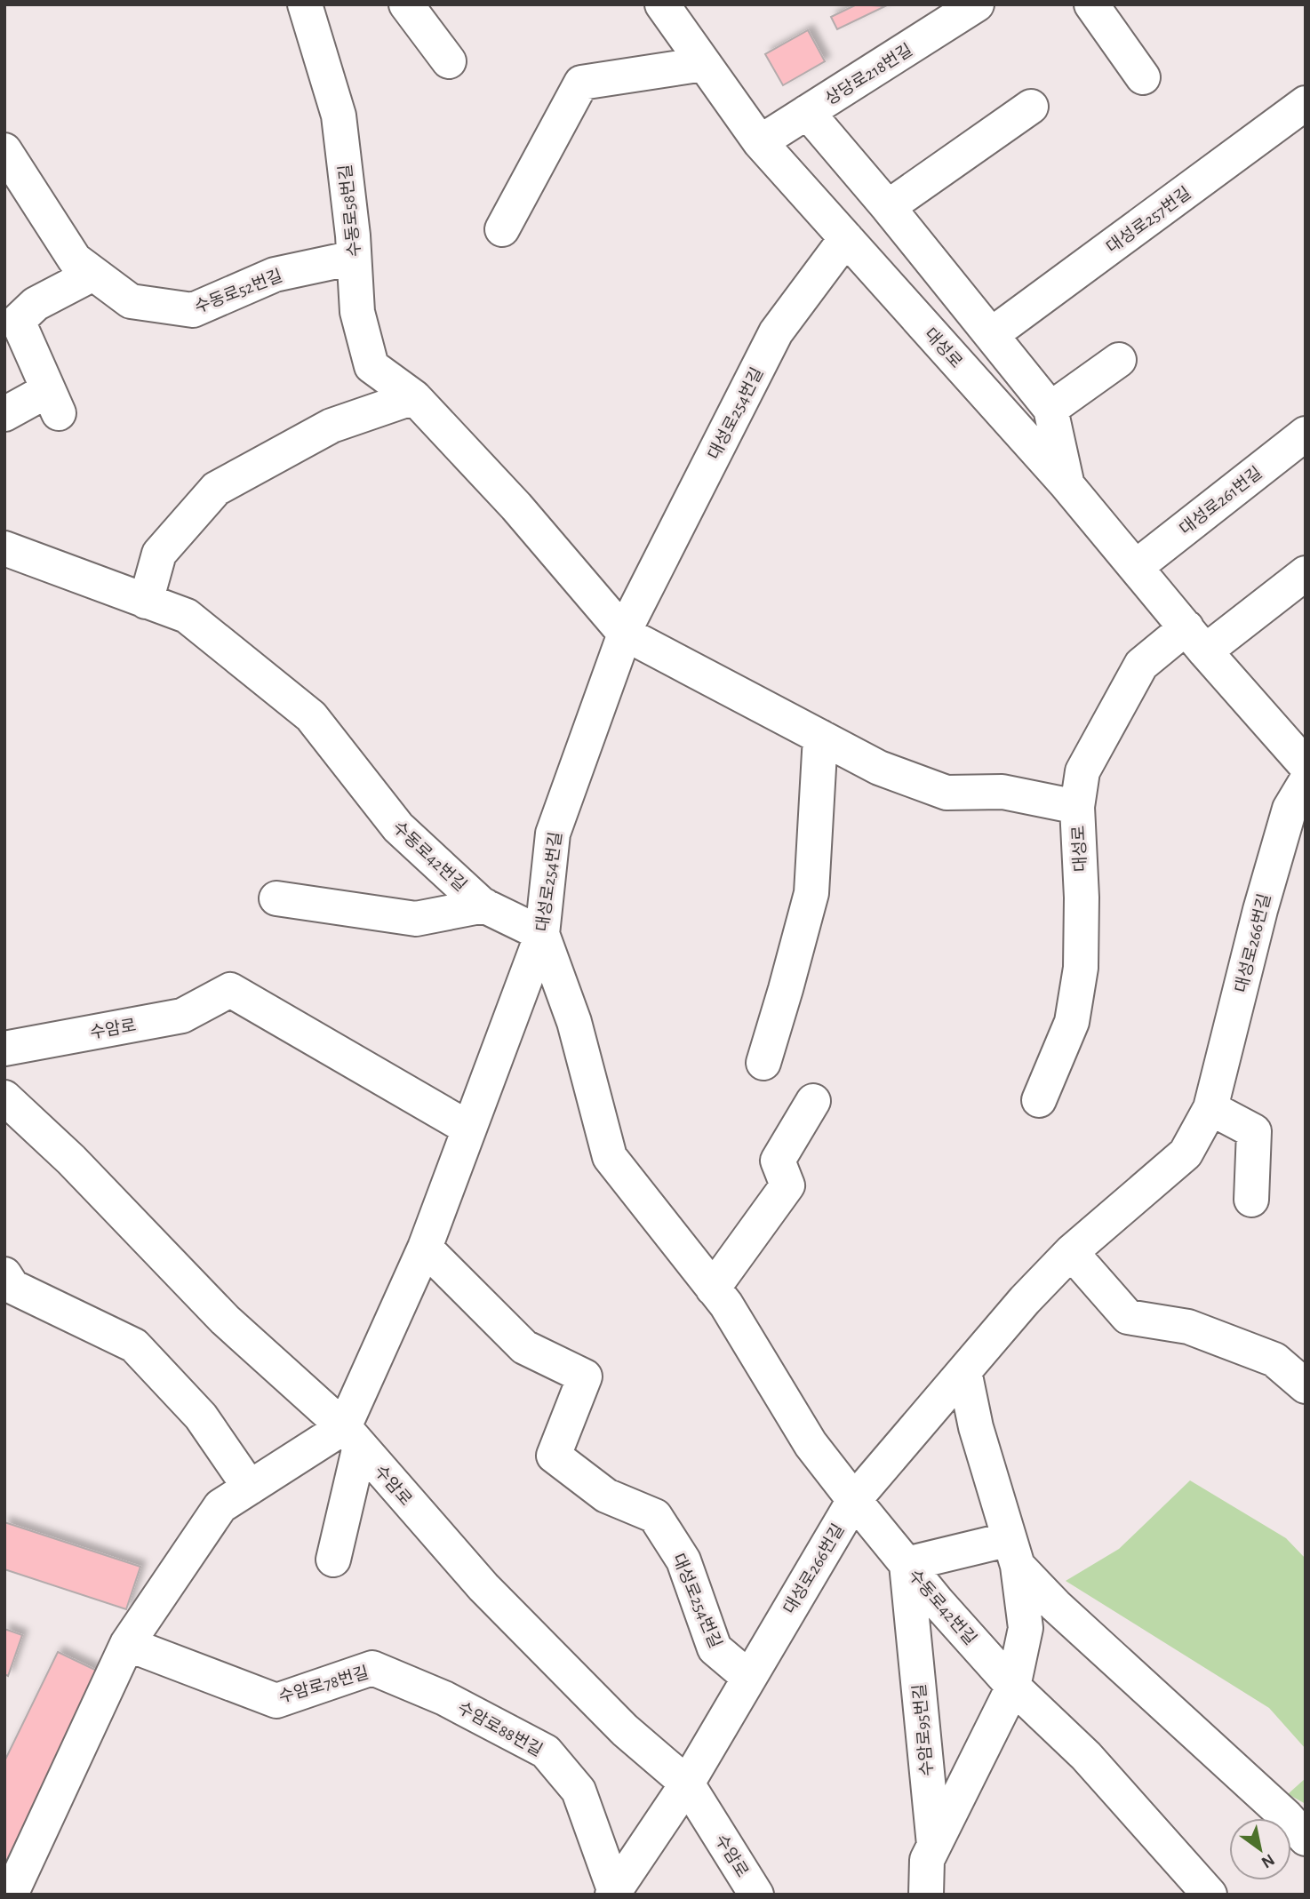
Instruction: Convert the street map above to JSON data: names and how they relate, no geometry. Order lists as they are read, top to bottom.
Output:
{
  "streets": {
    "street": [
      "상당로218번길",
      "수동로58번길",
      "대성로257번길",
      "수동로52번길",
      "대성로",
      "대성로254번길",
      "대성로261번길",
      "수동로42번길",
      "대성로266번길",
      "수암로",
      "수암로78번길",
      "수암로88번길",
      "수암로95번길"
    ]
  },
  "crossings": [
    ["상당로218번길", "대성로"],
    ["수동로58번길", "수동로52번길"],
    ["수동로58번길", "대성로254번길"],
    ["대성로", "대성로254번길"],
    ["대성로", "대성로261번길"],
    ["대성로254번길", "수동로42번길"],
    ["대성로254번길", "대성로266번길"],
    ["대성로254번길", "수암로"],
    ["수동로42번길", "대성로266번길"],
    ["수동로42번길", "수암로95번길"],
    ["대성로266번길", "수암로"],
    ["대성로266번길", "수암로88번길"],
    ["수암로78번길", "수암로88번길"]
  ],
  "north": "bottom right"
}
